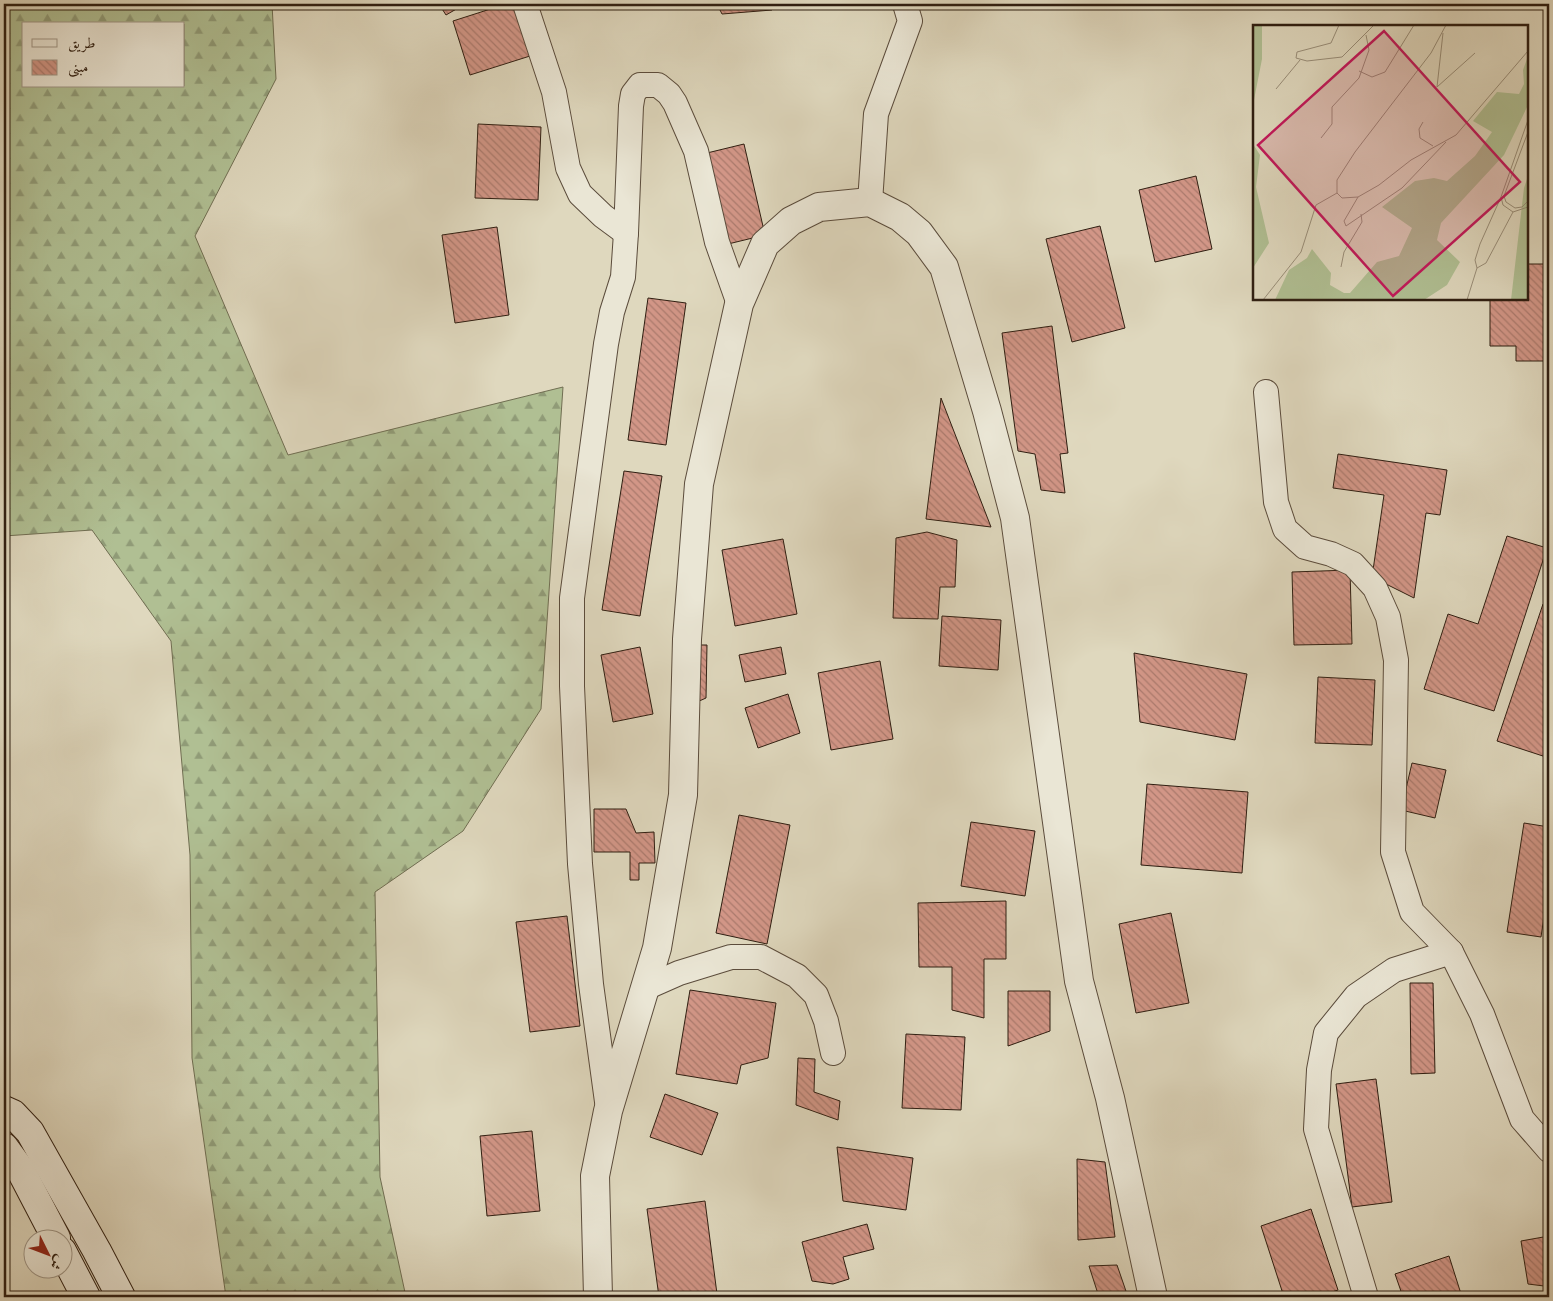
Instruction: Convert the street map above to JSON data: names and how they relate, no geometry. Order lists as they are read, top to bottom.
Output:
{
  "legend": ["طريق", "مبنى"],
  "north": "bottom right"
}
